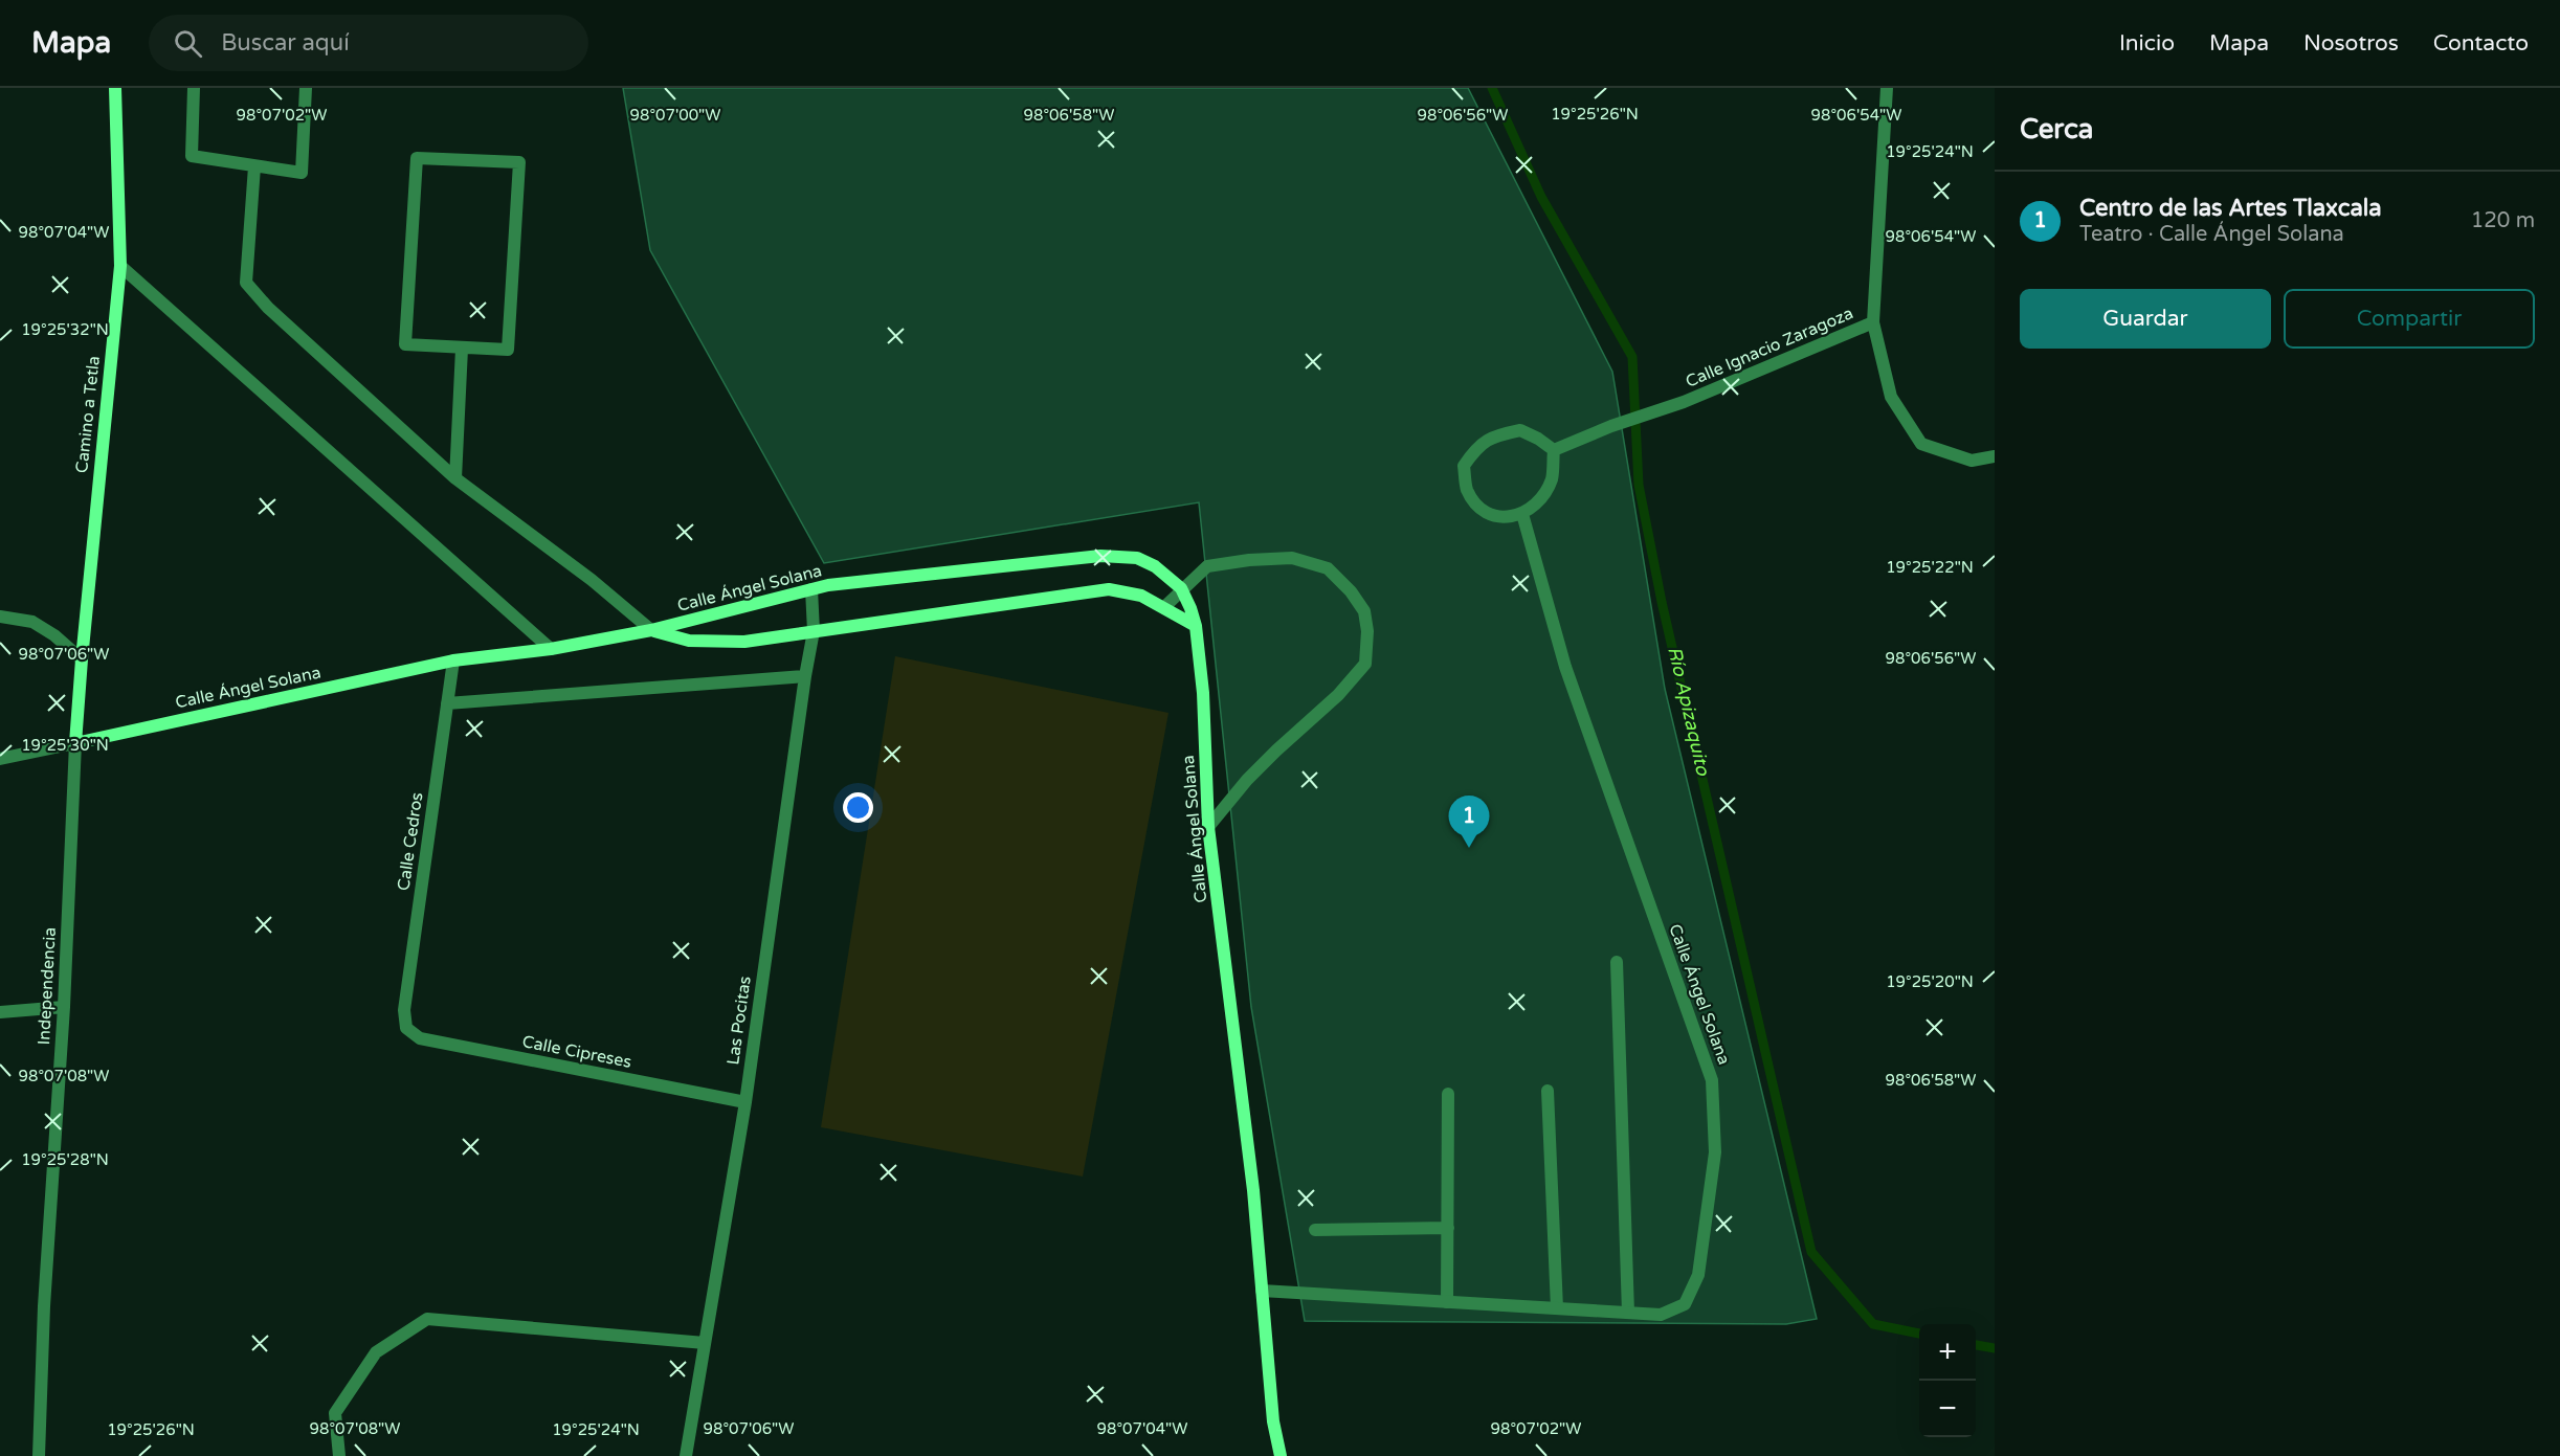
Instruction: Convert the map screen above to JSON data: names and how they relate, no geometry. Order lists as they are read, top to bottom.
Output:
{
  "streets": {
    "main road": ["Camino a Tetla", "Calle Ángel Solana"],
    "street": [
      "Calle Ignacio Zaragoza",
      "Calle Cedros",
      "Independencia",
      "Las Pocitas",
      "Calle Cipreses"
    ]
  },
  "crossings": [
    ["Calle Ignacio Zaragoza", "Calle Ángel Solana"],
    ["Camino a Tetla", "Calle Ángel Solana"],
    ["Camino a Tetla", "Independencia"],
    ["Calle Ángel Solana", "Calle Cedros"],
    ["Calle Ángel Solana", "Independencia"],
    ["Calle Ángel Solana", "Las Pocitas"],
    ["Calle Cedros", "Calle Cipreses"],
    ["Las Pocitas", "Calle Cipreses"]
  ],
  "water": ["Río Apizaquito"],
  "page": {
    "header": "Mapa",
    "search": "Buscar aquí",
    "nav": [
      "Inicio",
      "Mapa",
      "Nosotros",
      "Contacto"
    ],
    "heading": "Cerca",
    "list": [
      {
        "mark": "1",
        "name": "Centro de las Artes Tlaxcala",
        "note": "Teatro · Calle Ángel Solana",
        "value": "120 m"
      }
    ],
    "buttons": ["Guardar", "Compartir"],
    "pins": "1",
    "map_buttons": ["+", "−"]
  },
  "coordinates": [
    "19°25'26\"N",
    "98°07'02\"W",
    "98°07'00\"W",
    "98°06'58\"W",
    "98°06'56\"W",
    "98°06'54\"W",
    "19°25'24\"N",
    "98°07'04\"W",
    "19°25'32\"N",
    "19°25'22\"N",
    "98°07'06\"W",
    "19°25'30\"N",
    "19°25'20\"N",
    "98°07'08\"W",
    "19°25'28\"N"
  ]
}
